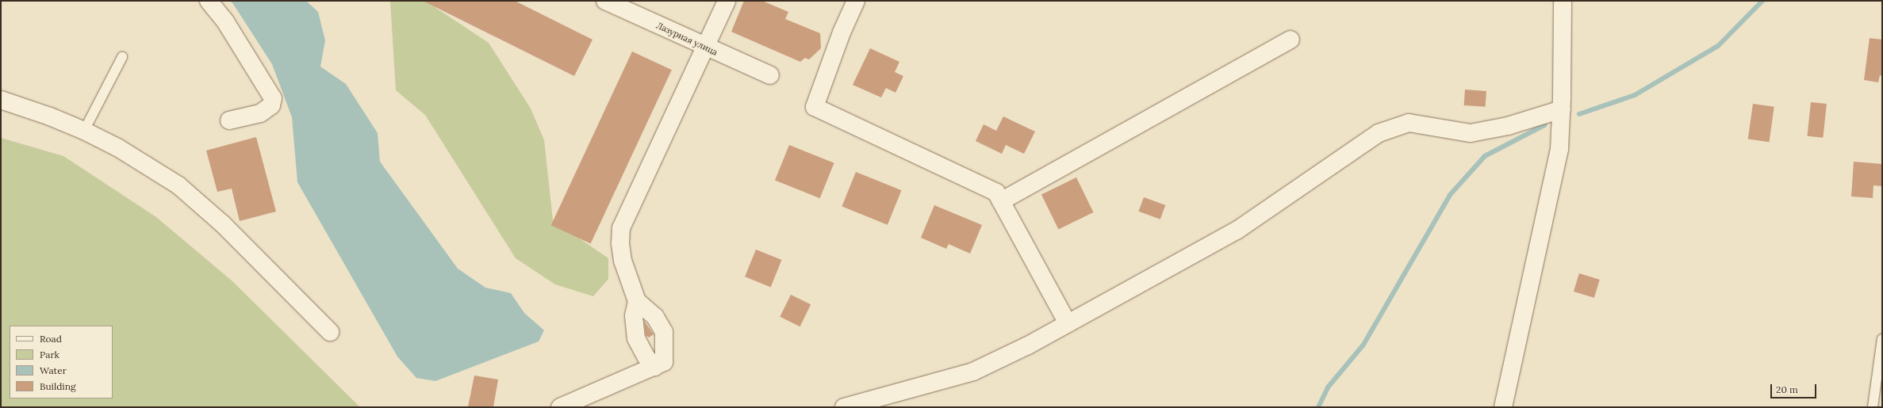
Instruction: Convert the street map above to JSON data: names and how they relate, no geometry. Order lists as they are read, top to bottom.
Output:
{
  "streets": {
    "street": ["Лазурная улица"]
  },
  "legend": [
    "Road",
    "Park",
    "Water",
    "Building"
  ],
  "scale_bar": "20 m"
}
